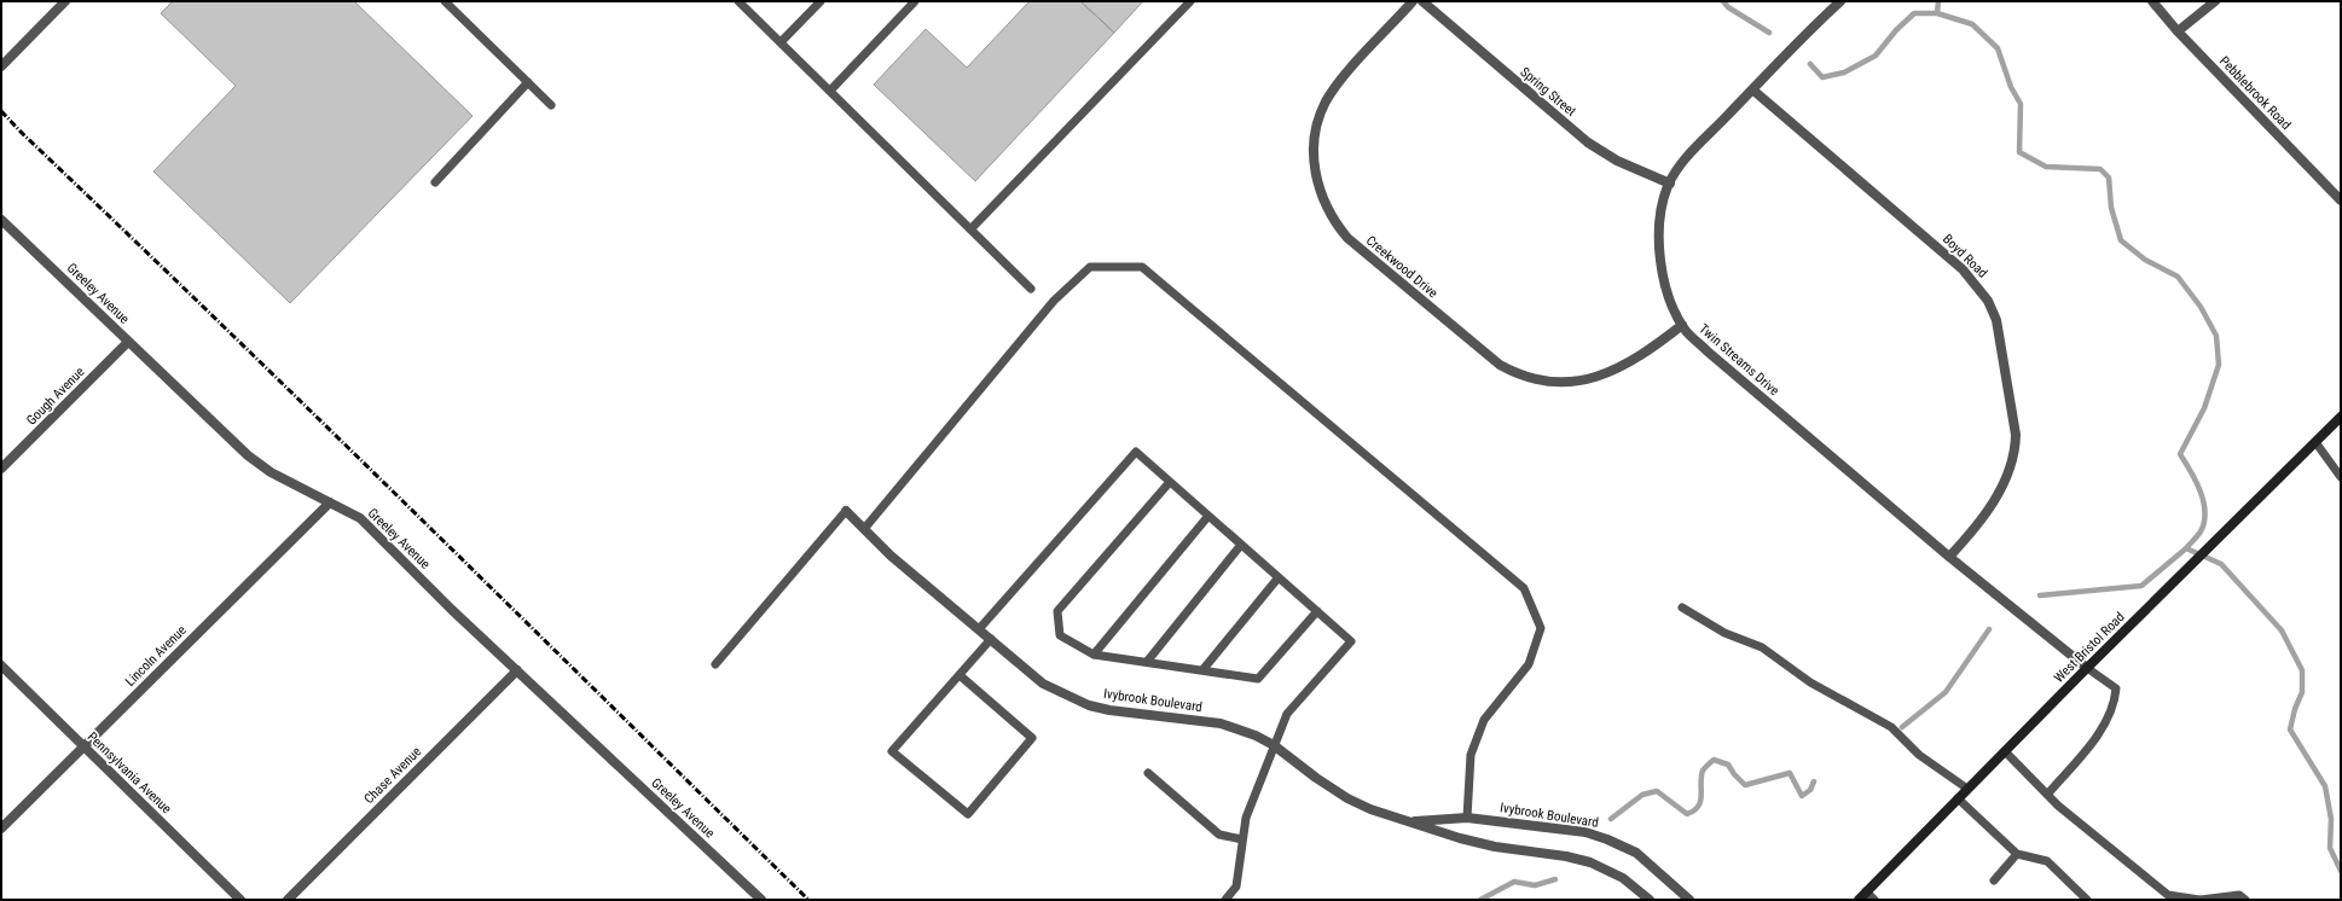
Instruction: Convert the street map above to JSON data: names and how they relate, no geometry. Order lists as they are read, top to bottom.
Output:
{
  "streets": {
    "main road": ["West Bristol Road"],
    "street": [
      "Spring Street",
      "Pebblebrook Road",
      "Boyd Road",
      "Creekwood Drive",
      "Greeley Avenue",
      "Twin Streams Drive",
      "Gough Avenue",
      "Lincoln Avenue",
      "Ivybrook Boulevard",
      "Pennsylvania Avenue",
      "Chase Avenue"
    ]
  },
  "crossings": [
    ["Spring Street", "Twin Streams Drive"],
    ["Boyd Road", "Twin Streams Drive"],
    ["Creekwood Drive", "Twin Streams Drive"],
    ["Greeley Avenue", "Gough Avenue"],
    ["Greeley Avenue", "Lincoln Avenue"],
    ["Greeley Avenue", "Chase Avenue"],
    ["Twin Streams Drive", "West Bristol Road"],
    ["Lincoln Avenue", "Pennsylvania Avenue"]
  ]
}
